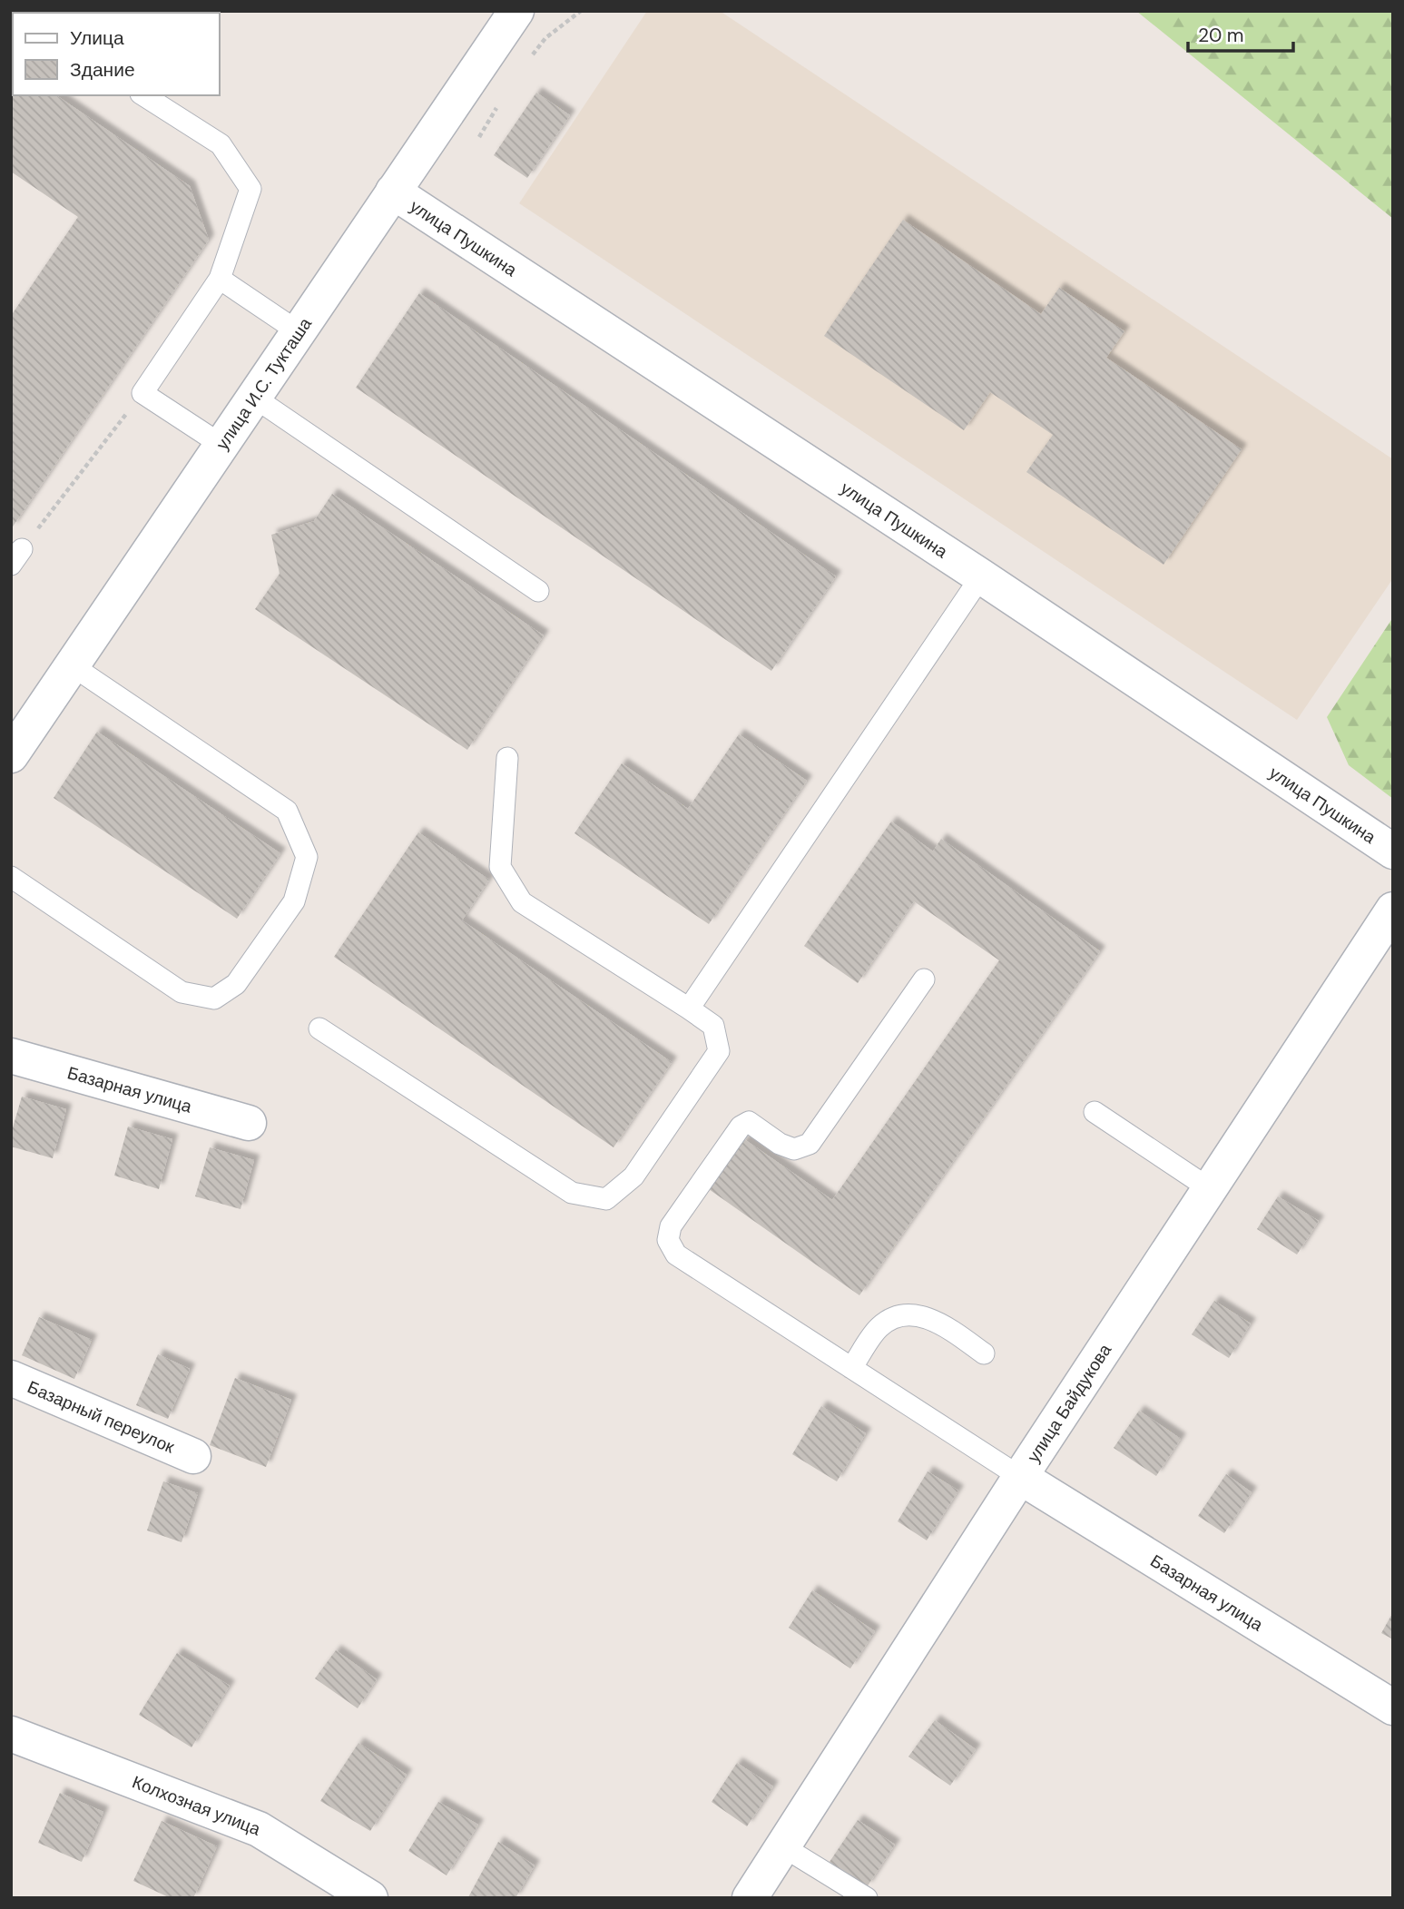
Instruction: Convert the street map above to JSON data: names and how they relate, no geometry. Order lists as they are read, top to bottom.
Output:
{
  "streets": {
    "street": [
      "улица Пушкина",
      "улица И.С. Тукташа",
      "Базарная улица",
      "улица Байдукова",
      "Базарный переулок",
      "Колхозная улица"
    ]
  },
  "crossings": [
    ["улица Пушкина", "улица И.С. Тукташа"],
    ["Базарная улица", "улица Байдукова"]
  ],
  "legend": ["Улица", "Здание"],
  "scale_bar": "20 m"
}
